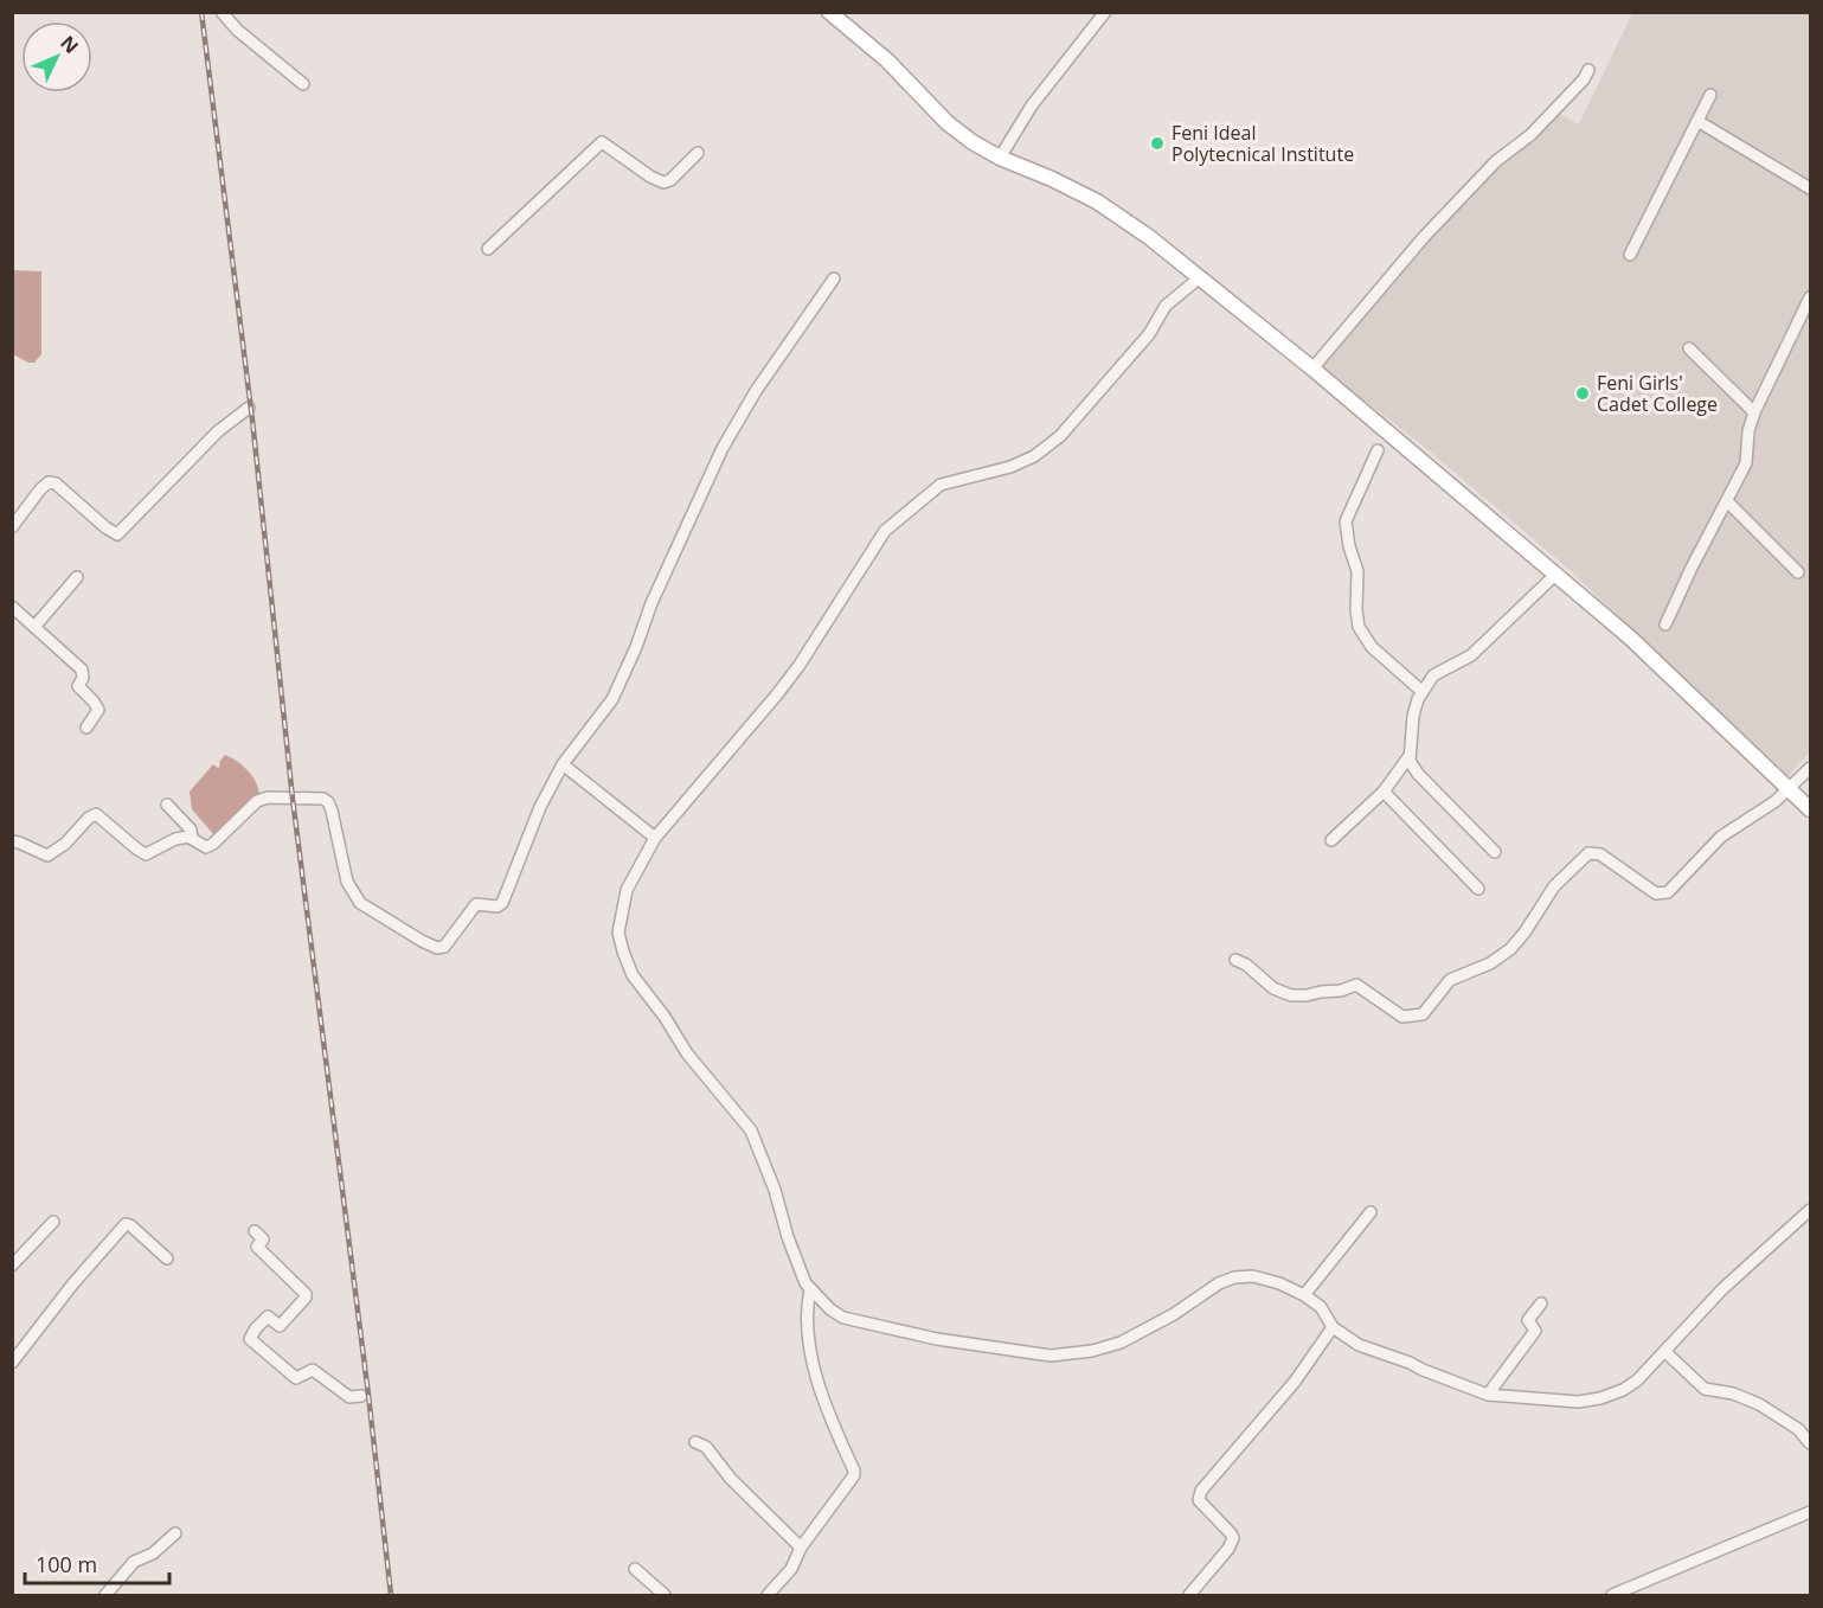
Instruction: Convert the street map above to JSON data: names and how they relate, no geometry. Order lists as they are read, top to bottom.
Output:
{
  "places": ["Feni Ideal Polytecnical Institute", "Feni Girls' Cadet College"],
  "scale_bar": "100 m",
  "north": "top right"
}
